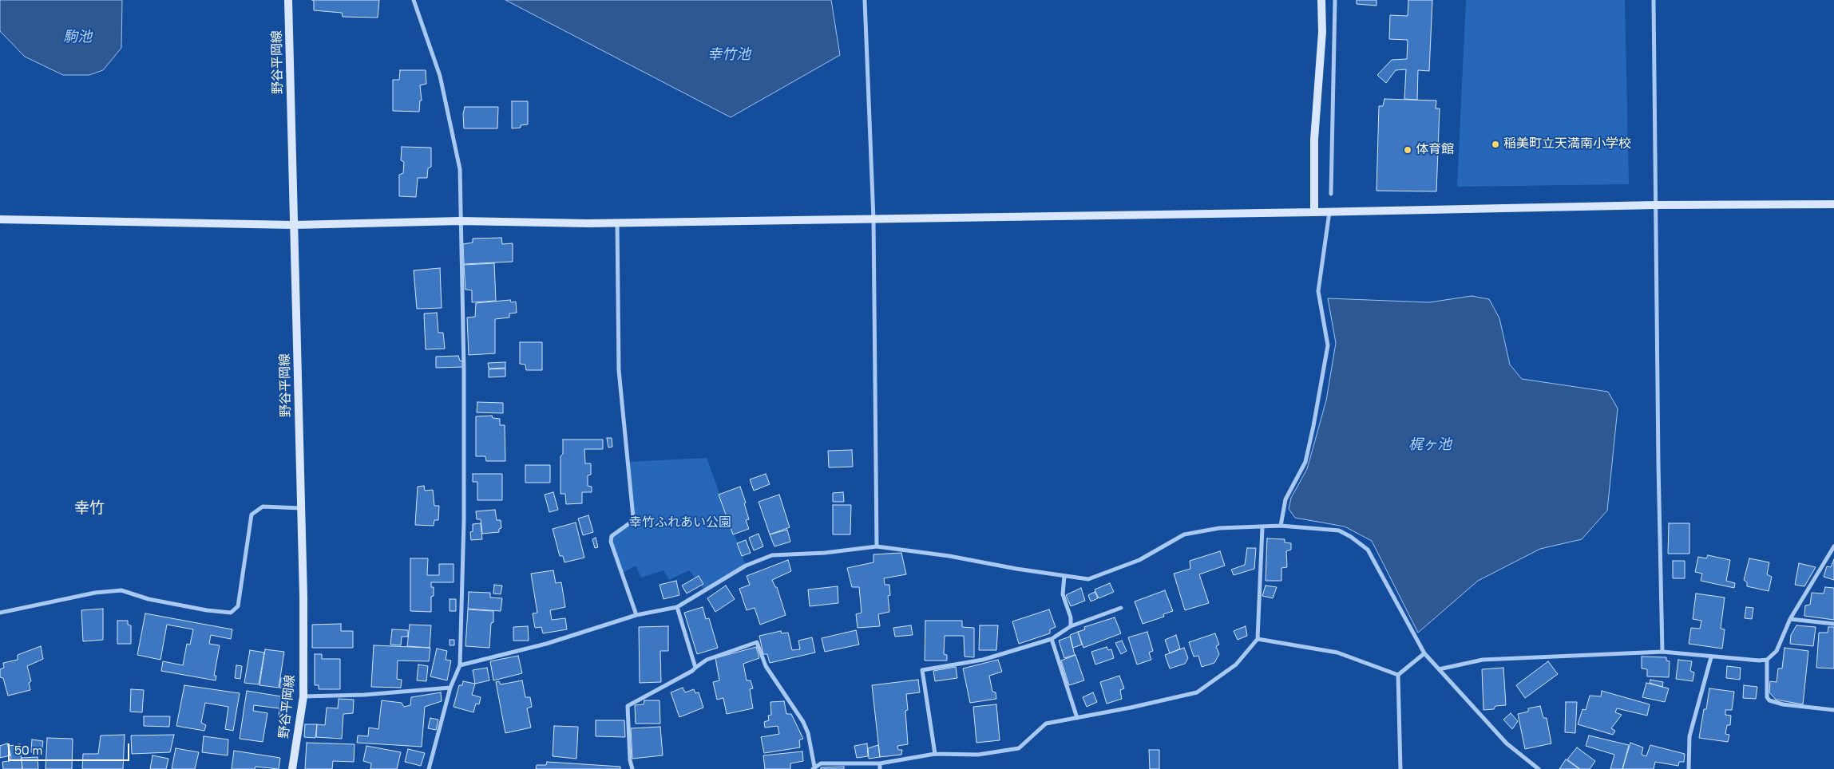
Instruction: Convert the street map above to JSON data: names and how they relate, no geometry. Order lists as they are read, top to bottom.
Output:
{
  "streets": {
    "street": ["野谷平岡線"]
  },
  "districts": ["幸竹"],
  "water": ["駒池", "幸竹池", "梶ヶ池"],
  "parks": ["幸竹ふれあい公園"],
  "places": ["稲美町立天満南小学校", "体育館"],
  "scale_bar": "50 m"
}
